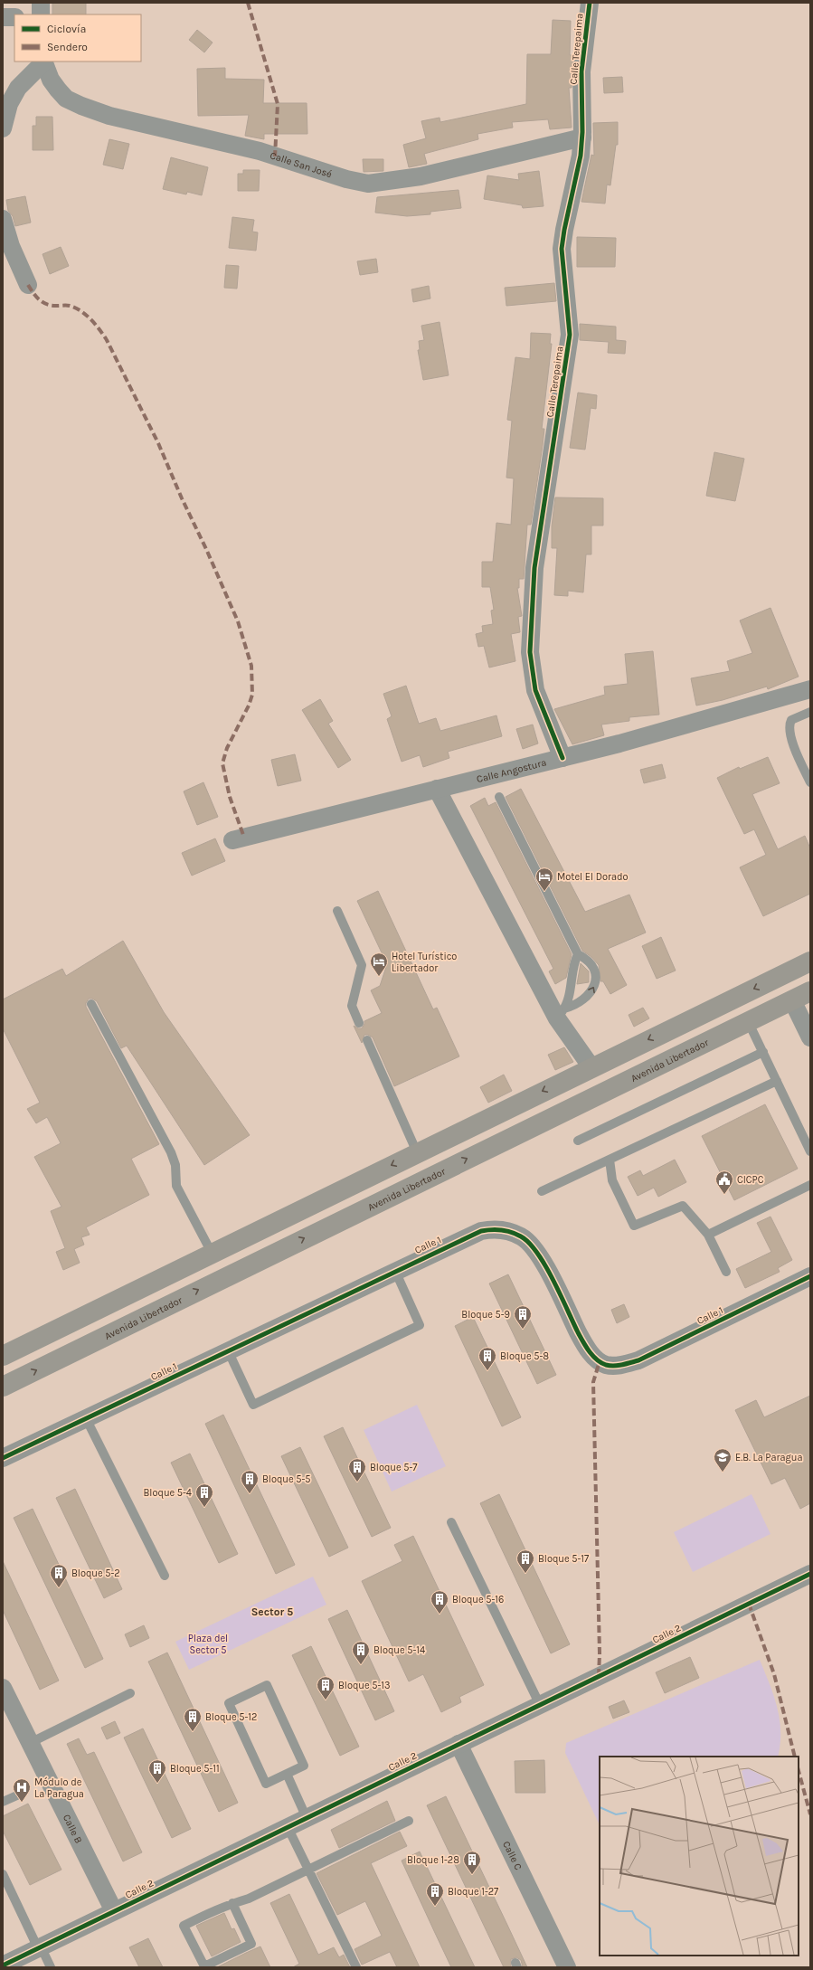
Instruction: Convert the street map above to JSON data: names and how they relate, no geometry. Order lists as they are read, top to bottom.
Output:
{
  "streets": {
    "main road": ["Avenida Libertador"],
    "street": [
      "Calle Terepaima",
      "Calle San José",
      "Calle Angostura",
      "Calle 1",
      "Calle 2",
      "Calle B",
      "Calle C"
    ]
  },
  "crossings": [
    ["Calle Terepaima", "Calle San José"],
    ["Calle Terepaima", "Calle Angostura"],
    ["Calle 2", "Calle B"],
    ["Calle 2", "Calle C"]
  ],
  "districts": ["Sector 5"],
  "parks": ["Plaza del Sector 5"],
  "places": {
    "hotel": ["Motel El Dorado", "Hotel Turístico Libertador"],
    "public building": ["CICPC"],
    "building": [
      "Bloque 5-9",
      "Bloque 5-8",
      "Bloque 5-7",
      "Bloque 5-5",
      "Bloque 5-4",
      "Bloque 5-17",
      "Bloque 5-2",
      "Bloque 5-16",
      "Bloque 5-14",
      "Bloque 5-13",
      "Bloque 5-12",
      "Bloque 5-11",
      "Bloque 1-28",
      "Bloque 1-27"
    ],
    "school or university": ["E.B. La Paragua"],
    "hospital": ["Módulo de La Paragua"]
  },
  "legend": ["Ciclovía", "Sendero"]
}
